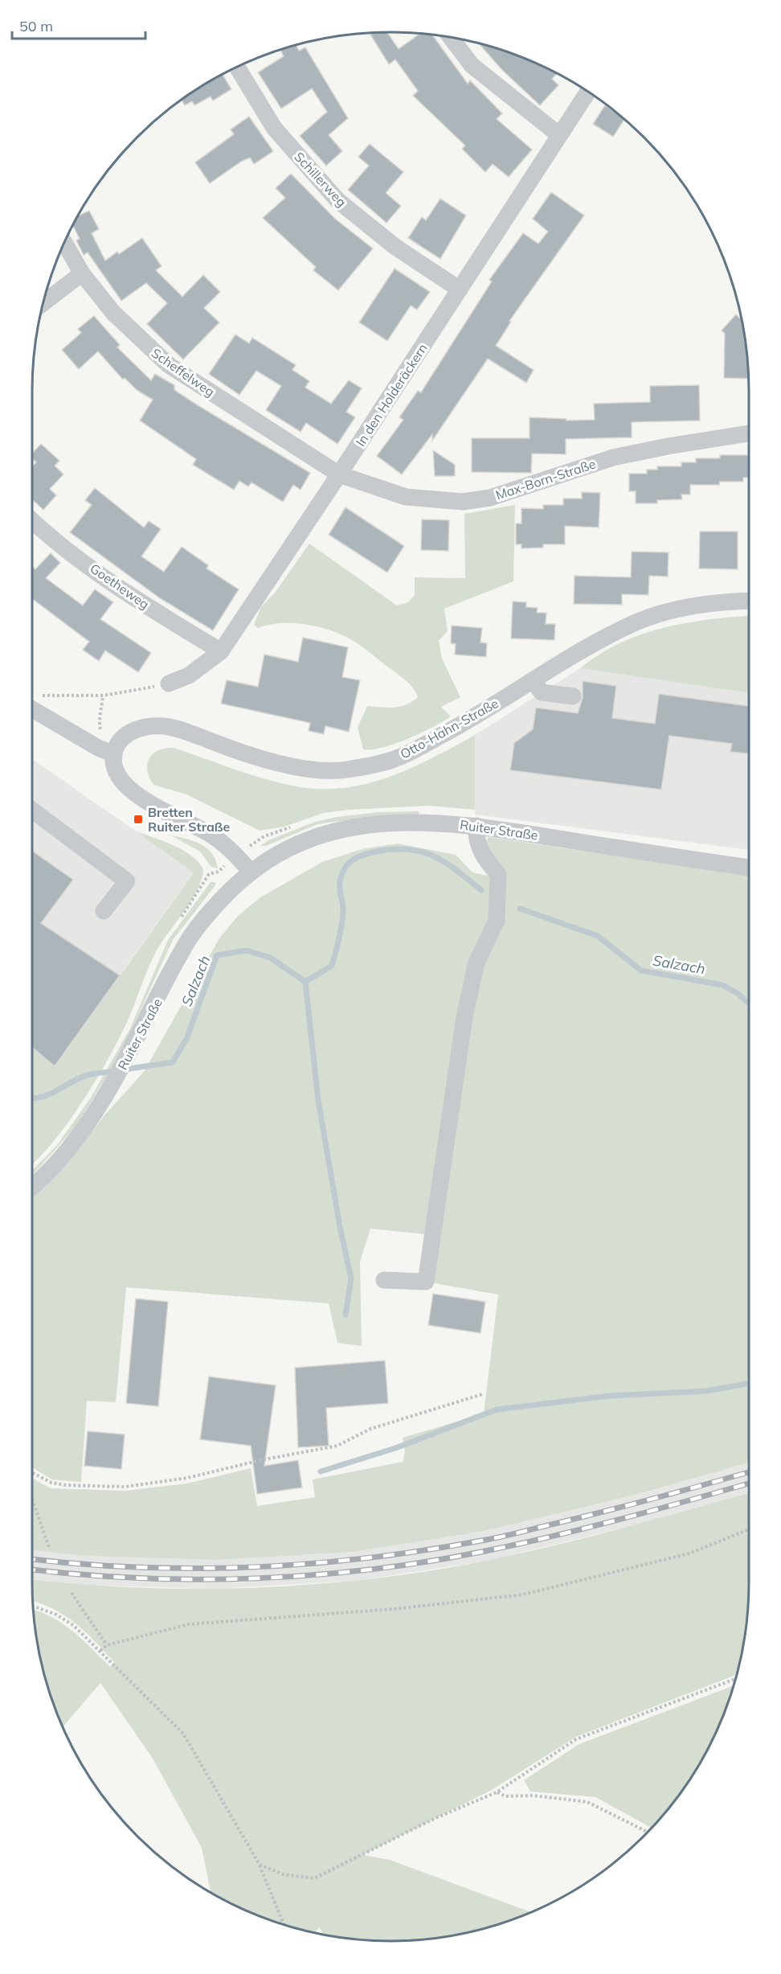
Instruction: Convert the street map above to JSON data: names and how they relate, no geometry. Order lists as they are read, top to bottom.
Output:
{
  "streets": {
    "street": [
      "Schillerweg",
      "Scheffelweg",
      "In den Holderäckern",
      "Max-Born-Straße",
      "Goetheweg",
      "Otto-Hahn-Straße",
      "Ruiter Straße"
    ]
  },
  "crossings": [
    ["Schillerweg", "In den Holderäckern"],
    ["Scheffelweg", "In den Holderäckern"],
    ["Scheffelweg", "Max-Born-Straße"],
    ["In den Holderäckern", "Max-Born-Straße"],
    ["In den Holderäckern", "Goetheweg"]
  ],
  "water": ["Salzach"],
  "places": {
    "transit": ["Bretten Ruiter Straße"]
  },
  "scale_bar": "50 m"
}
